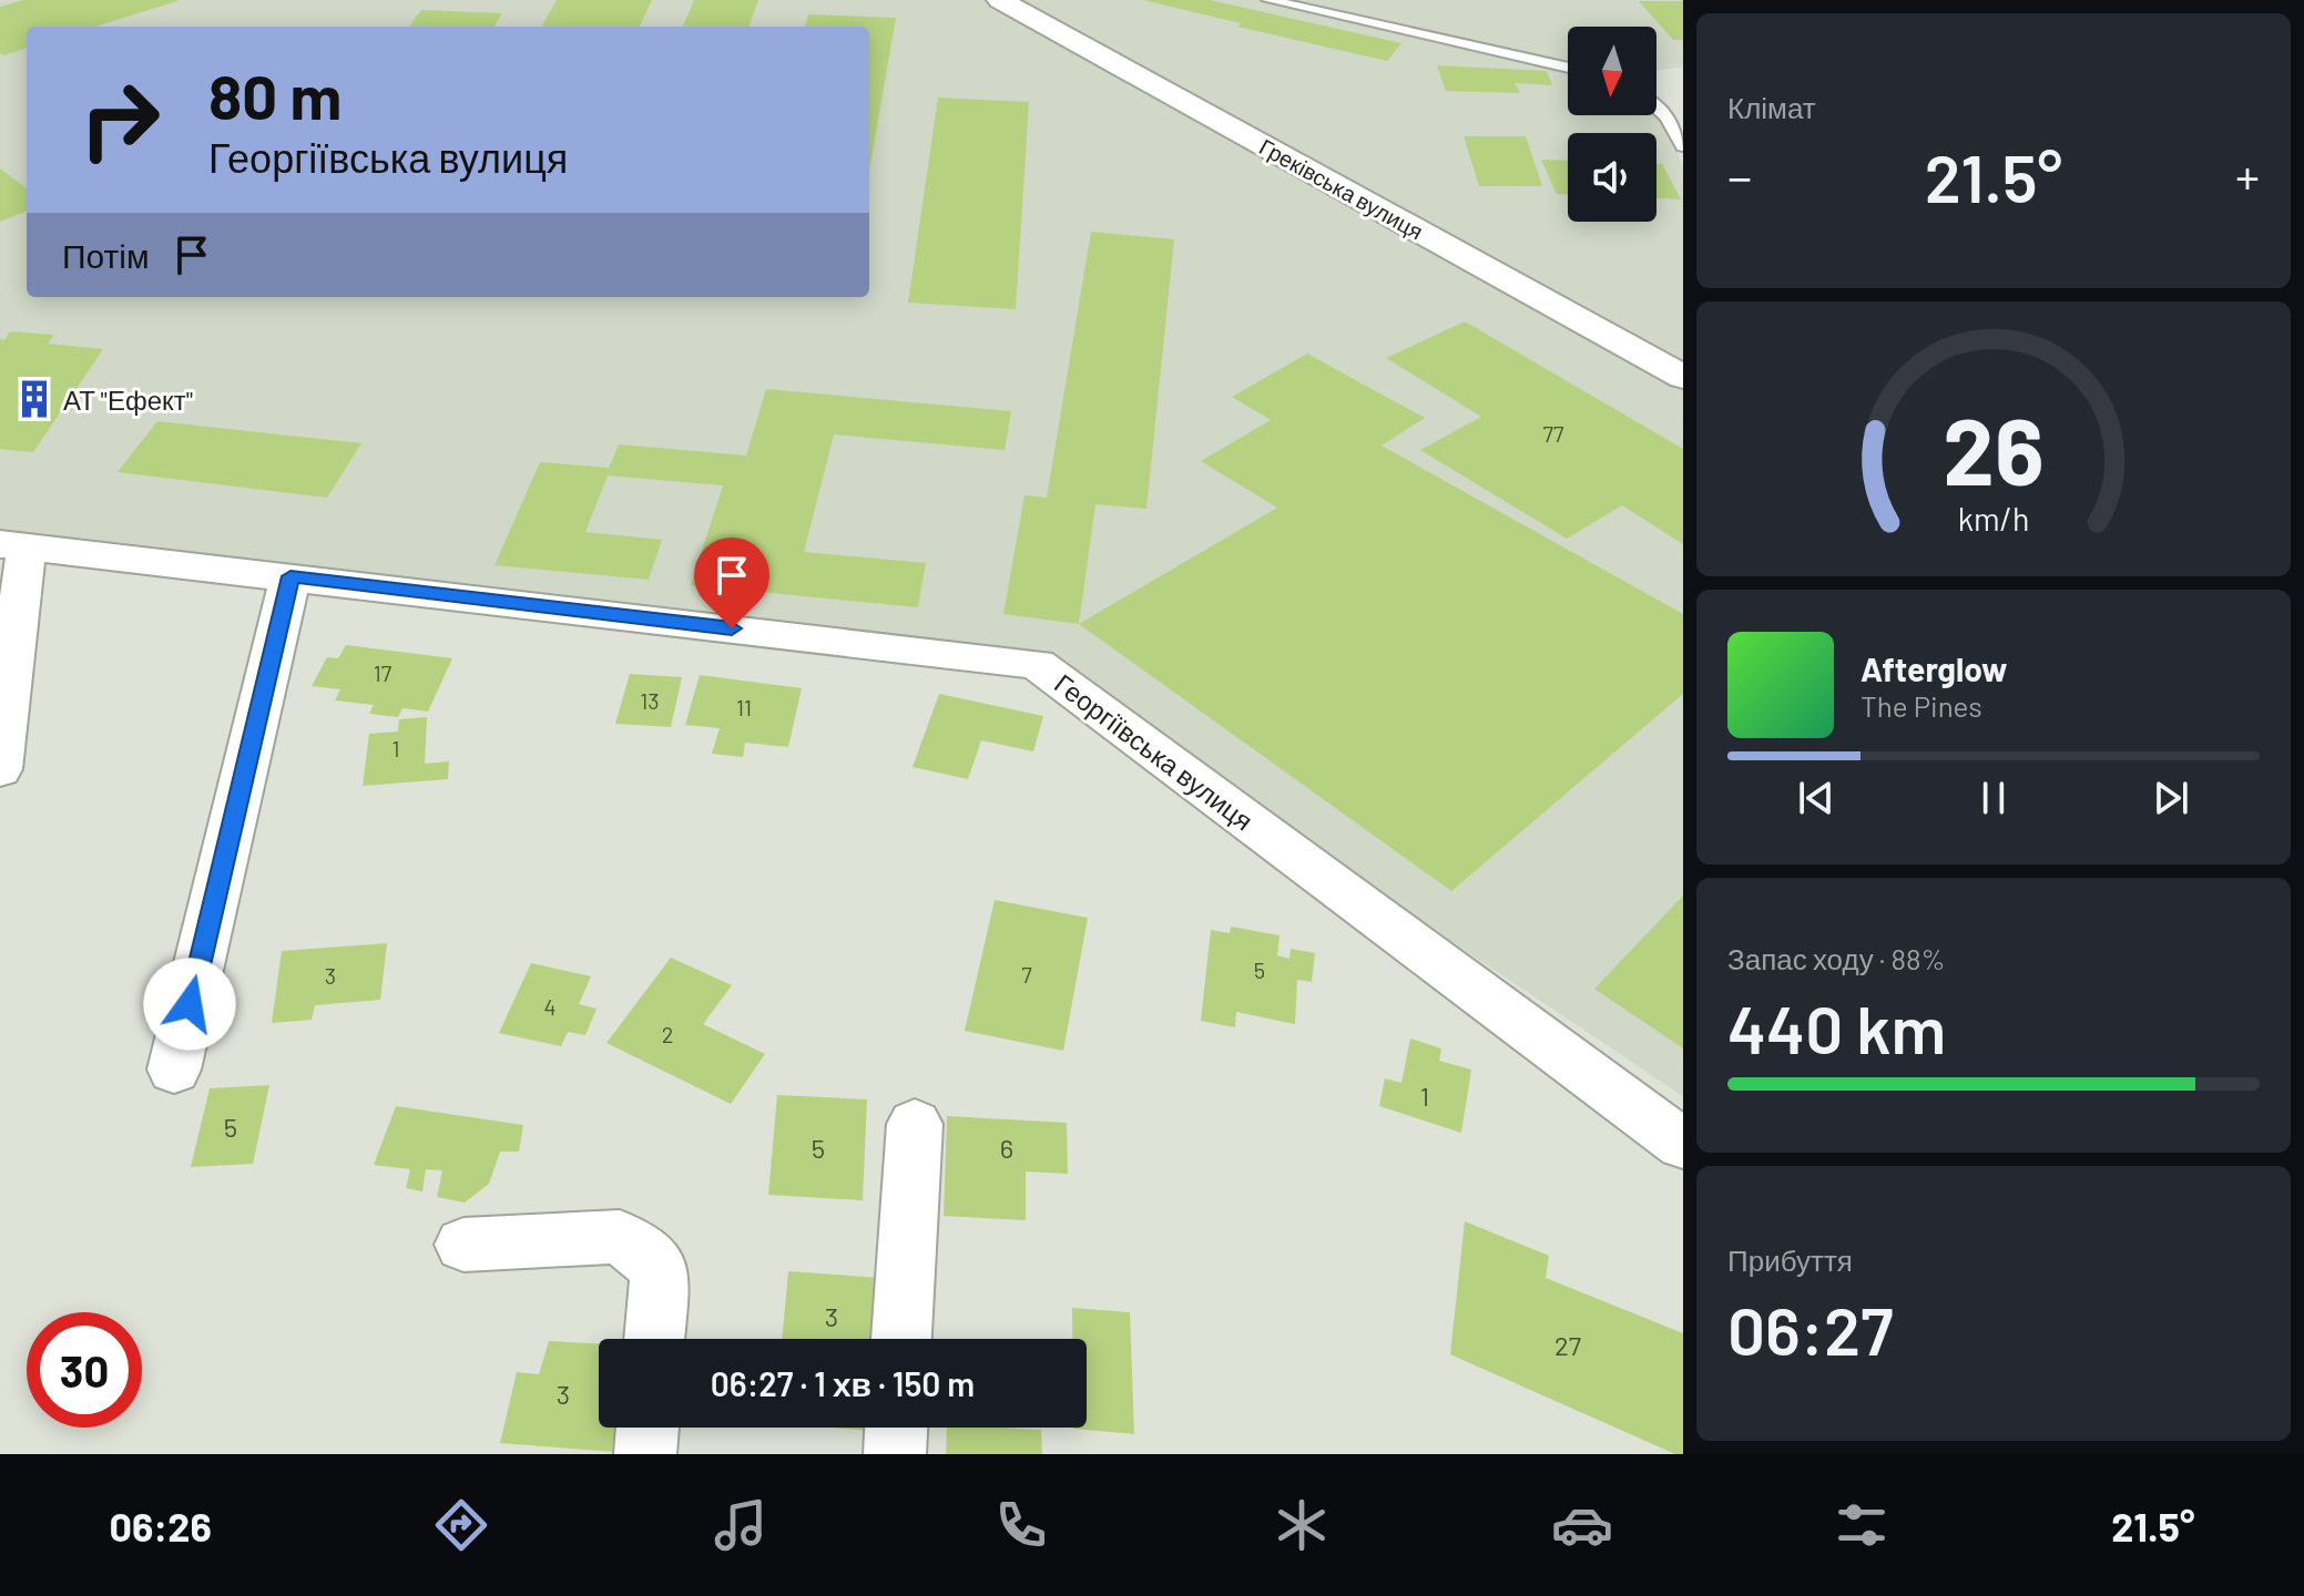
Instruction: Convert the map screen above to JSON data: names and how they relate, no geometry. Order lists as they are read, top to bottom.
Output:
{
  "streets": {
    "street": ["Греківська вулиця", "Георгіївська вулиця"]
  },
  "places": {
    "building": ["АТ \"Ефект\""]
  },
  "house_numbers": [
    "77",
    "17",
    "13",
    "11",
    "1",
    "5",
    "7",
    "3",
    "4",
    "2",
    "1",
    "5",
    "5",
    "6",
    "3",
    "27",
    "3"
  ],
  "north": "bottom",
  "page": {
    "tile": [
      "Клімат",
      ["Запас ходу · 88%", "440 km"],
      ["Прибуття", "06:27"]
    ],
    "turn": ["80 m", "Георгіївська вулиця"],
    "heat": ["−", "21.5°", "+"],
    "then": "Потім",
    "song": ["Afterglow", "The Pines"],
    "limit": "30",
    "trip": "06:27 · 1 хв · 150 m",
    "tabs": ["06:26", "21.5°"],
    "gauge": ["26", "km/h"]
  }
}
